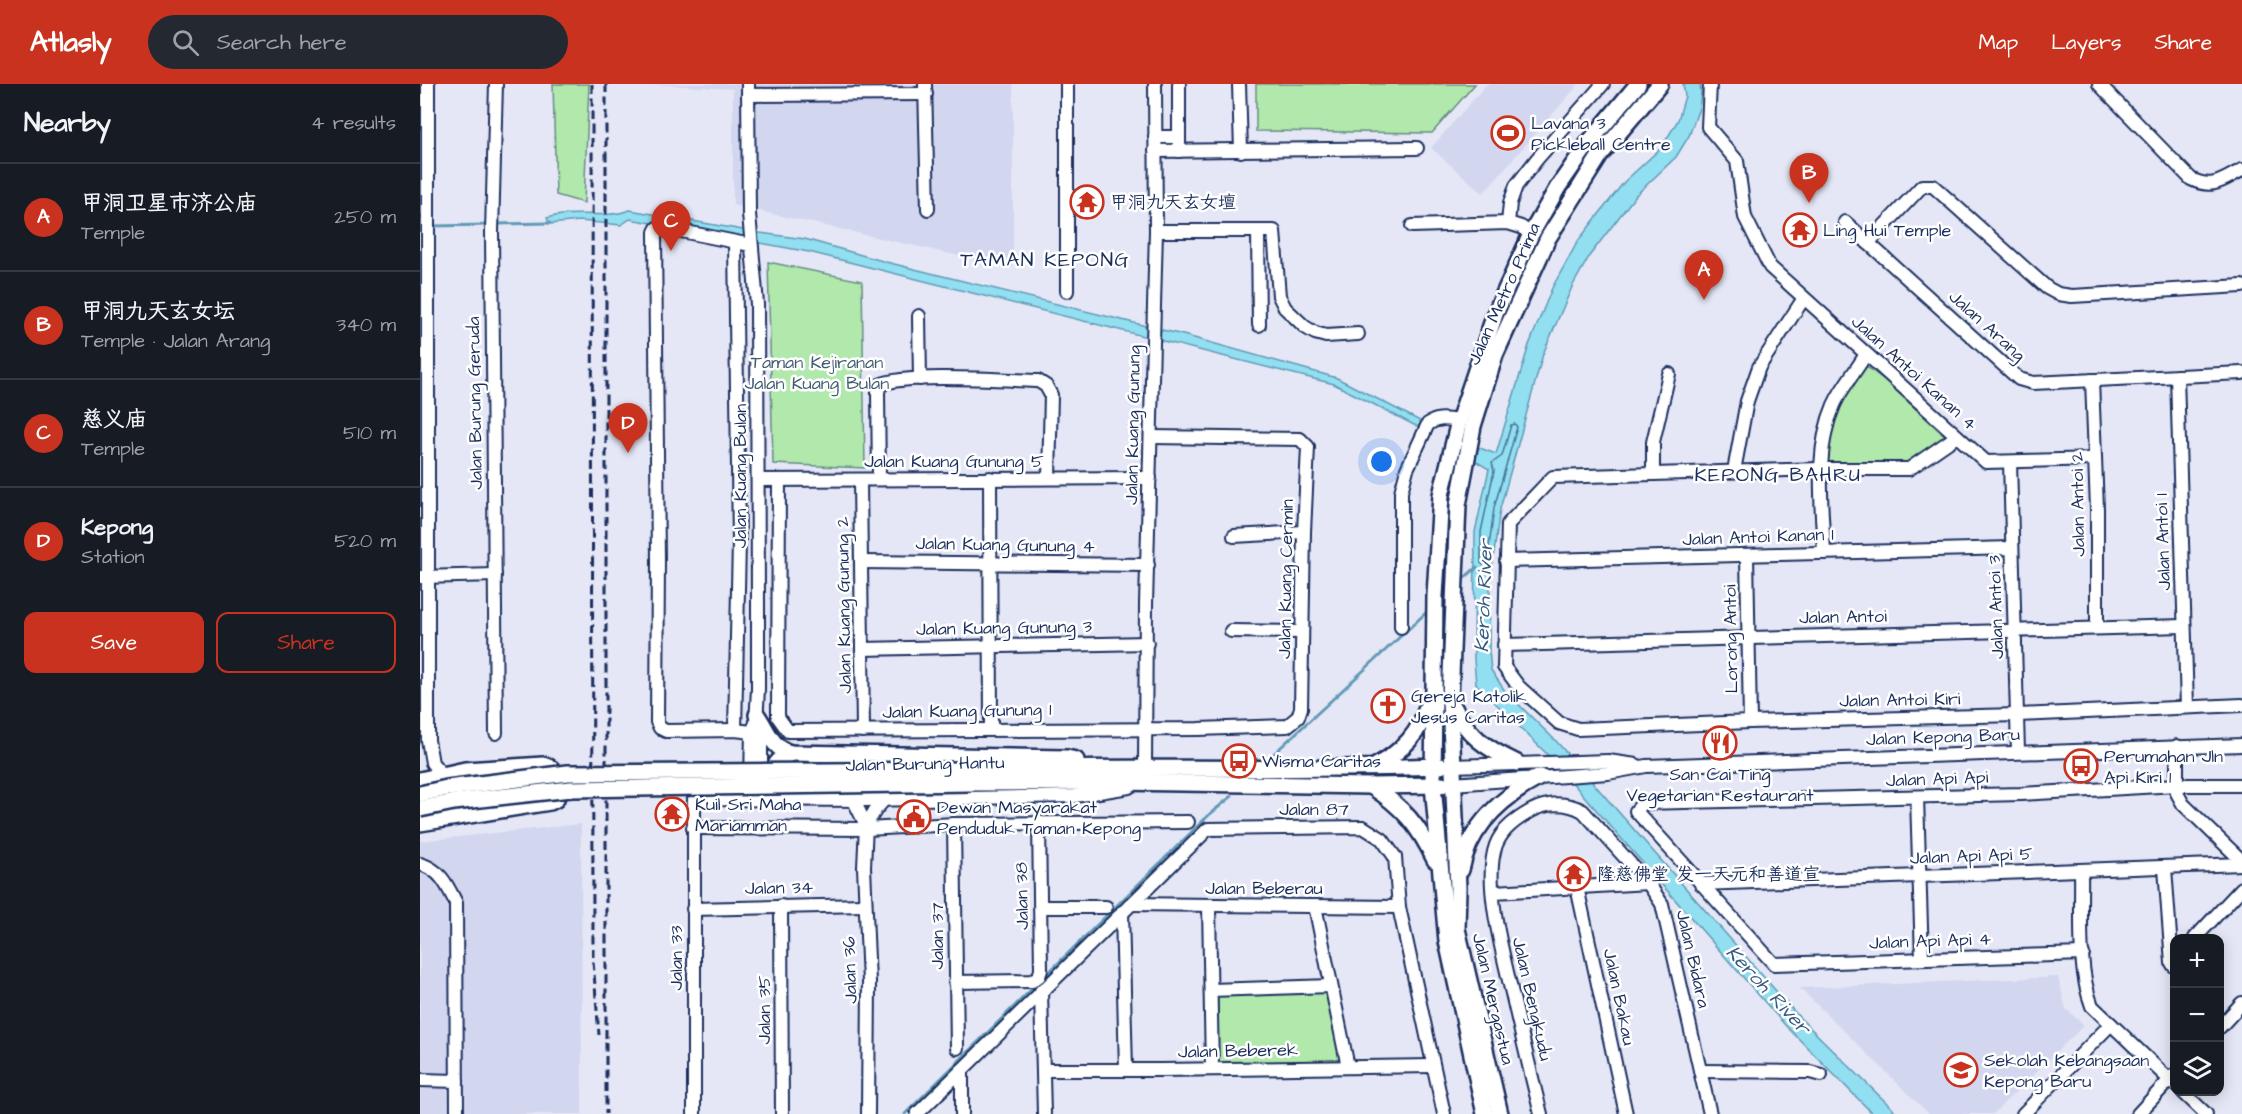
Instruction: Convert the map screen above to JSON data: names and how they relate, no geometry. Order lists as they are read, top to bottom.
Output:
{
  "streets": {
    "main road": ["Jalan Metro Prima", "Jalan Burung Hantu", "Jalan Mergastua"],
    "street": [
      "Jalan Arang",
      "Jalan Antoi Kanan 4",
      "Jalan Burung Geruda",
      "Jalan Kuang Gunung",
      "Jalan Kuang Gunung 5",
      "Jalan Kuang Bulan",
      "Jalan Antoi 2",
      "Jalan Antoi Kanan 1",
      "Jalan Antoi 1",
      "Jalan Kuang Gunung 4",
      "Jalan Kuang Cermin",
      "Jalan Kuang Gunung 2",
      "Jalan Antoi 3",
      "Jalan Antoi",
      "Jalan Kuang Gunung 3",
      "Lorong Antoi",
      "Jalan Antoi Kiri",
      "Jalan Kuang Gunung 1",
      "Jalan Kepong Baru",
      "Jalan Api Api",
      "Jalan 87",
      "Jalan Api Api 5",
      "Jalan 34",
      "Jalan Beberau",
      "Jalan 38",
      "Jalan 37",
      "Jalan Api Api 4",
      "Jalan 33",
      "Jalan Bidara",
      "Jalan 36",
      "Jalan Bakau",
      "Jalan Bengkudu",
      "Jalan 35",
      "Jalan Beberek"
    ]
  },
  "crossings": [
    ["Jalan Metro Prima", "Jalan Kepong Baru"],
    ["Jalan Metro Prima", "Jalan Burung Hantu"],
    ["Jalan Metro Prima", "Jalan Mergastua"],
    ["Jalan Arang", "Jalan Antoi 2"],
    ["Jalan Arang", "Jalan Antoi 1"],
    ["Jalan Antoi Kanan 4", "Jalan Antoi 2"],
    ["Jalan Antoi Kanan 4", "Jalan Antoi 3"],
    ["Jalan Kuang Gunung", "Jalan Kuang Gunung 5"],
    ["Jalan Kuang Gunung", "Jalan Kuang Gunung 4"],
    ["Jalan Kuang Gunung", "Jalan Kuang Cermin"],
    ["Jalan Kuang Gunung", "Jalan Kuang Gunung 3"],
    ["Jalan Kuang Gunung", "Jalan Kuang Gunung 1"],
    ["Jalan Kuang Gunung", "Jalan Burung Hantu"],
    ["Jalan Kuang Gunung 5", "Jalan Kuang Bulan"],
    ["Jalan Kuang Gunung 5", "Jalan Kuang Gunung 2"],
    ["Jalan Kuang Gunung 5", "Jalan Kuang Gunung 1"],
    ["Jalan Kuang Bulan", "Jalan 33"],
    ["Jalan Antoi 2", "Jalan Antoi"],
    ["Jalan Antoi Kanan 1", "Jalan Antoi 3"],
    ["Jalan Antoi Kanan 1", "Lorong Antoi"],
    ["Jalan Antoi 1", "Jalan Antoi"],
    ["Jalan Antoi 1", "Jalan Antoi Kiri"],
    ["Jalan Kuang Gunung 4", "Jalan Kuang Gunung 2"],
    ["Jalan Kuang Cermin", "Jalan Kuang Gunung 1"],
    ["Jalan Kuang Gunung 2", "Jalan Kuang Gunung 3"],
    ["Jalan Kuang Gunung 2", "Jalan Kuang Gunung 1"],
    ["Jalan Antoi 3", "Jalan Antoi"],
    ["Jalan Antoi 3", "Jalan Antoi Kiri"],
    ["Jalan Antoi 3", "Jalan Kepong Baru"],
    ["Jalan Antoi", "Lorong Antoi"],
    ["Jalan Antoi", "Jalan Antoi Kiri"],
    ["Lorong Antoi", "Jalan Antoi Kiri"],
    ["Jalan Kepong Baru", "Jalan Burung Hantu"],
    ["Jalan Kepong Baru", "Jalan Mergastua"],
    ["Jalan Burung Hantu", "Jalan Mergastua"],
    ["Jalan Api Api", "Jalan Api Api 5"],
    ["Jalan Api Api", "Jalan Api Api 4"],
    ["Jalan 87", "Jalan Beberau"],
    ["Jalan 87", "Jalan Beberek"],
    ["Jalan Api Api 5", "Jalan Api Api 4"],
    ["Jalan 34", "Jalan 33"],
    ["Jalan 34", "Jalan 36"],
    ["Jalan 34", "Jalan 35"],
    ["Jalan 38", "Jalan 37"],
    ["Jalan Bidara", "Jalan Bengkudu"]
  ],
  "districts": ["TAMAN KEPONG", "KEPONG BAHRU"],
  "water": ["Keroh River"],
  "parks": ["Taman Kejiranan Jalan Kuang Bulan"],
  "places": {
    "sports": ["Lavana 3 Pickleball Centre"],
    "temple": [
      "甲洞九天玄女壇",
      "Ling Hui Temple",
      "Kuil Sri Maha Mariamman",
      "隆慈佛堂 发一天元和善道宣"
    ],
    "church": ["Gereja Katolik Jesus Caritas"],
    "restaurant": ["San Cai Ting Vegetarian Restaurant"],
    "bus stop": ["Wisma Caritas", "Perumahan Jln Api Kiri 1"],
    "public building": ["Dewan Masyarakat Penduduk Taman Kepong"],
    "school or university": ["Sekolah Kebangsaan Kepong Baru"]
  },
  "page": {
    "header": "Atlasly",
    "search": "Search here",
    "nav": ["Map", "Layers", "Share"],
    "heading": ["Nearby", "4 results"],
    "pins": [
      "B",
      "C",
      "A",
      "D"
    ],
    "list": [
      {
        "mark": "A",
        "name": "甲洞卫星市济公庙",
        "note": "Temple",
        "value": "250 m"
      },
      {
        "mark": "B",
        "name": "甲洞九天玄女坛",
        "note": "Temple · Jalan Arang",
        "value": "340 m"
      },
      {
        "mark": "C",
        "name": "慈义庙",
        "note": "Temple",
        "value": "510 m"
      },
      {
        "mark": "D",
        "name": "Kepong",
        "note": "Station",
        "value": "520 m"
      }
    ],
    "buttons": ["Save", "Share"],
    "map_buttons": ["+", "−"]
  }
}
